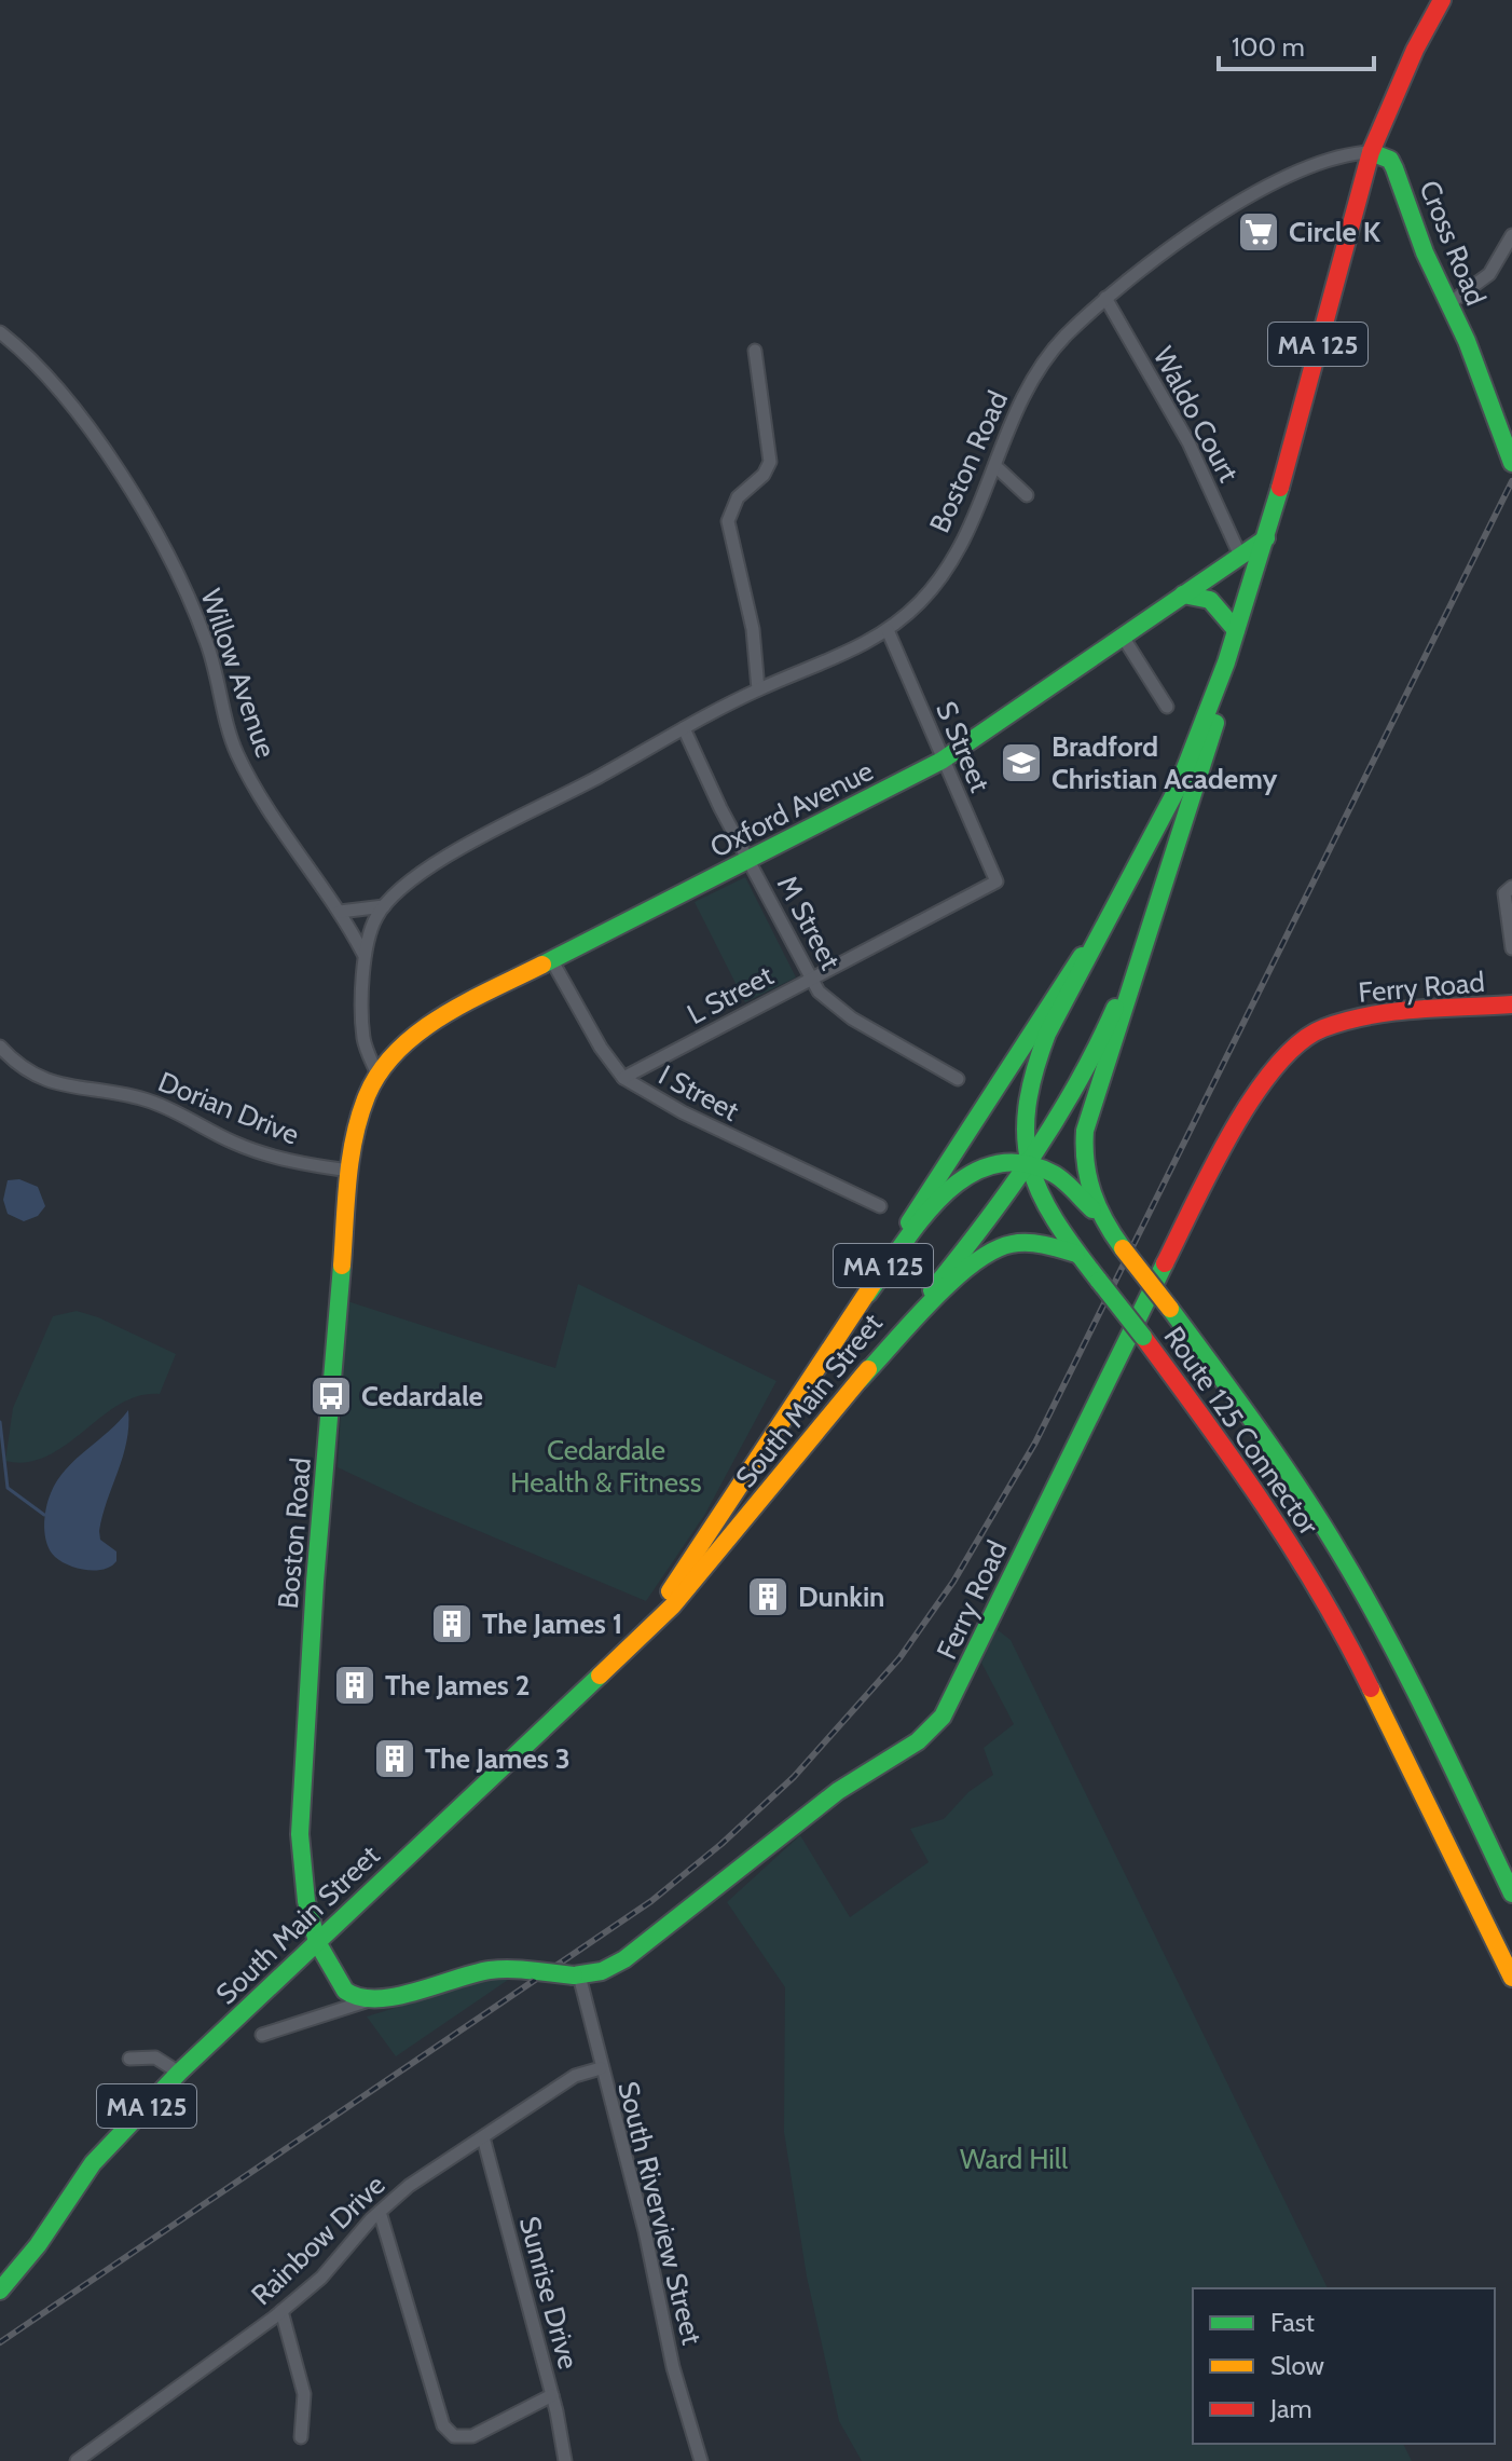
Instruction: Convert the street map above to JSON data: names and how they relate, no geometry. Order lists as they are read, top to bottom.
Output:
{
  "streets": {
    "main road": [
      "Cross Road",
      "MA 125",
      "Boston Road",
      "Oxford Avenue",
      "Ferry Road",
      "South Main Street",
      "Route 125 Connector"
    ],
    "street": [
      "Waldo Court",
      "Willow Avenue",
      "S Street",
      "M Street",
      "L Street",
      "I Street",
      "Dorian Drive",
      "South Riverview Street",
      "Rainbow Drive",
      "Sunrise Drive"
    ]
  },
  "crossings": [
    ["Cross Road", "MA 125"],
    ["Cross Road", "Boston Road"],
    ["MA 125", "Boston Road"],
    ["MA 125", "Oxford Avenue"],
    ["MA 125", "South Main Street"],
    ["Waldo Court", "Boston Road"],
    ["Waldo Court", "Oxford Avenue"],
    ["Boston Road", "Willow Avenue"],
    ["Boston Road", "S Street"],
    ["Boston Road", "Oxford Avenue"],
    ["Boston Road", "M Street"],
    ["Boston Road", "Dorian Drive"],
    ["Boston Road", "South Main Street"],
    ["S Street", "Oxford Avenue"],
    ["S Street", "L Street"],
    ["Oxford Avenue", "M Street"],
    ["Oxford Avenue", "I Street"],
    ["Oxford Avenue", "South Main Street"],
    ["M Street", "L Street"],
    ["Ferry Road", "South Riverview Street"],
    ["L Street", "I Street"],
    ["South Main Street", "Route 125 Connector"],
    ["South Riverview Street", "Rainbow Drive"],
    ["Rainbow Drive", "Sunrise Drive"]
  ],
  "parks": ["Cedardale Health & Fitness", "Ward Hill"],
  "places": {
    "supermarket": ["Circle K"],
    "school or university": ["Bradford Christian Academy"],
    "bus stop": ["Cedardale"],
    "building": [
      "Dunkin",
      "The James 1",
      "The James 2",
      "The James 3"
    ]
  },
  "legend": ["Fast", "Slow", "Jam"],
  "scale_bar": "100 m"
}
